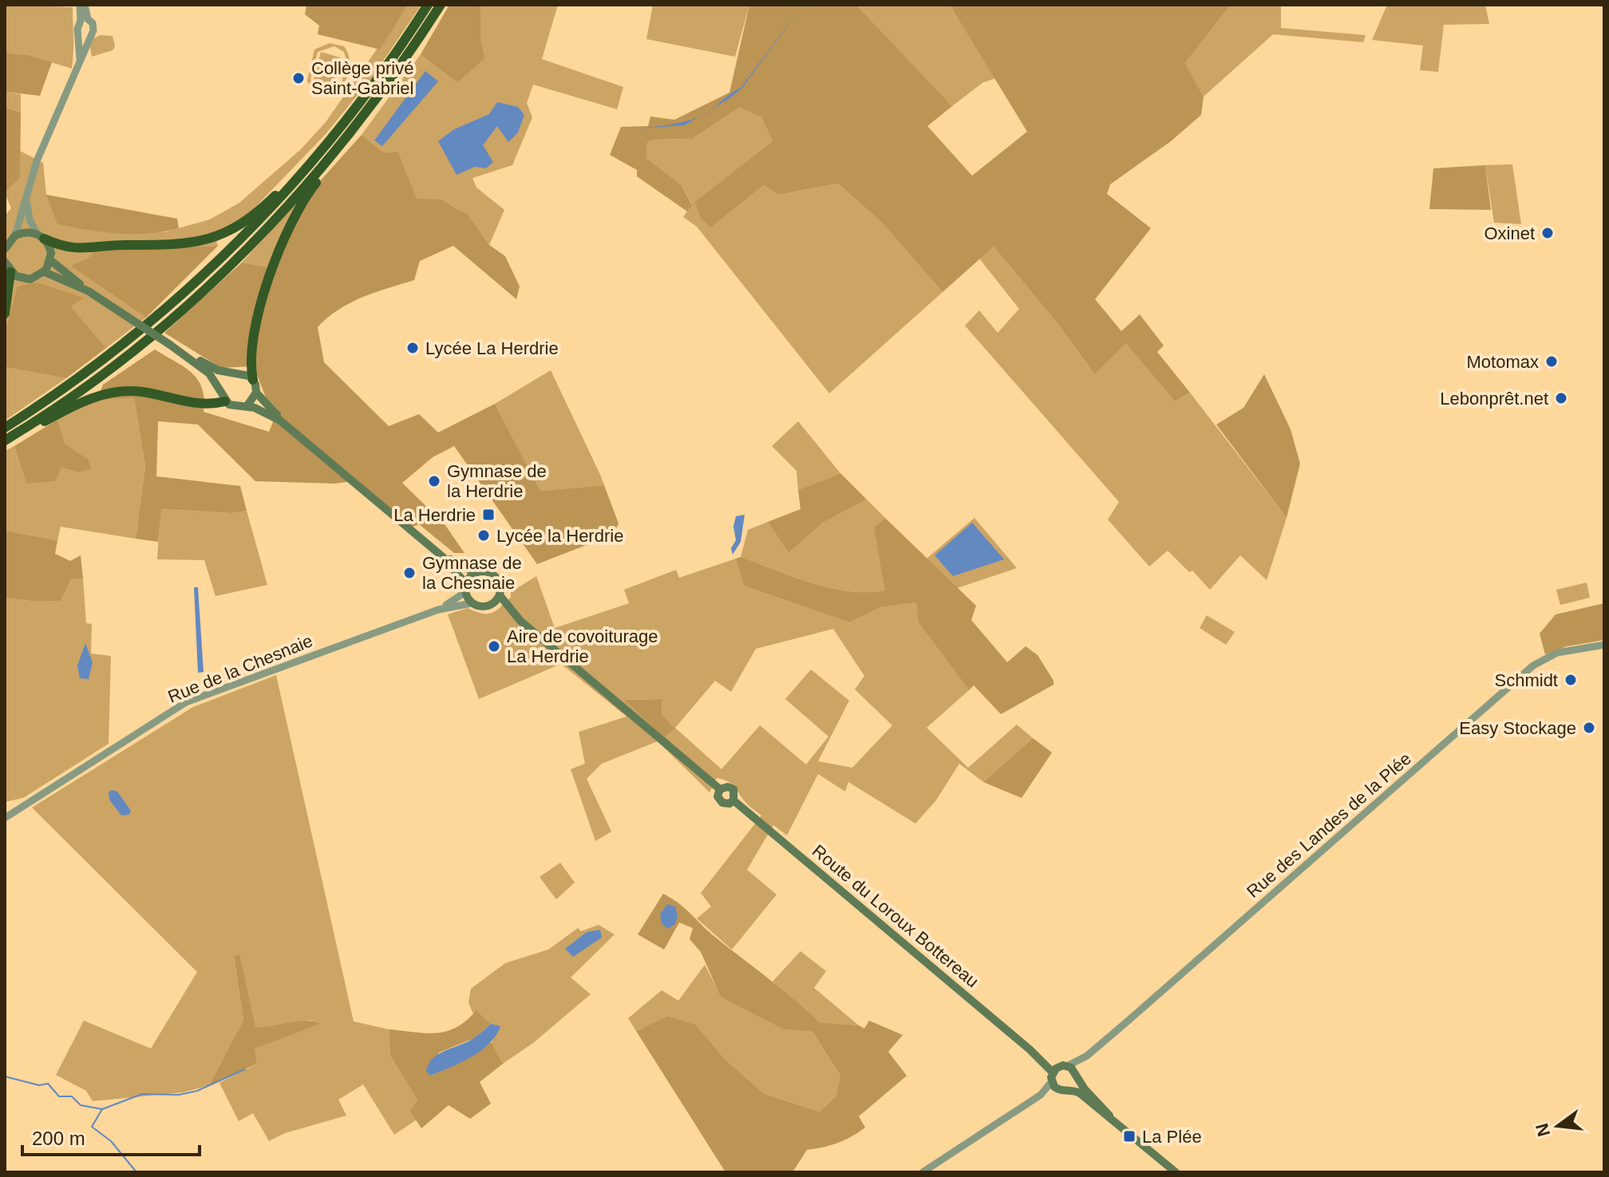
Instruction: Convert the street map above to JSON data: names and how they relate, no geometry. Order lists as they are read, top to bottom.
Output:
{
  "streets": {
    "main road": ["Route du Loroux Bottereau"],
    "street": ["Rue de la Chesnaie", "Rue des Landes de la Plée"]
  },
  "places": {
    "other": [
      "Collège privé Saint-Gabriel",
      "Oxinet",
      "Lycée La Herdrie",
      "Motomax",
      "Lebonprêt.net",
      "Gymnase de la Herdrie",
      "Lycée la Herdrie",
      "Gymnase de la Chesnaie",
      "Aire de covoiturage La Herdrie",
      "Schmidt",
      "Easy Stockage"
    ],
    "transit": ["La Herdrie", "La Plée"]
  },
  "scale_bar": "200 m",
  "north": "left"
}
